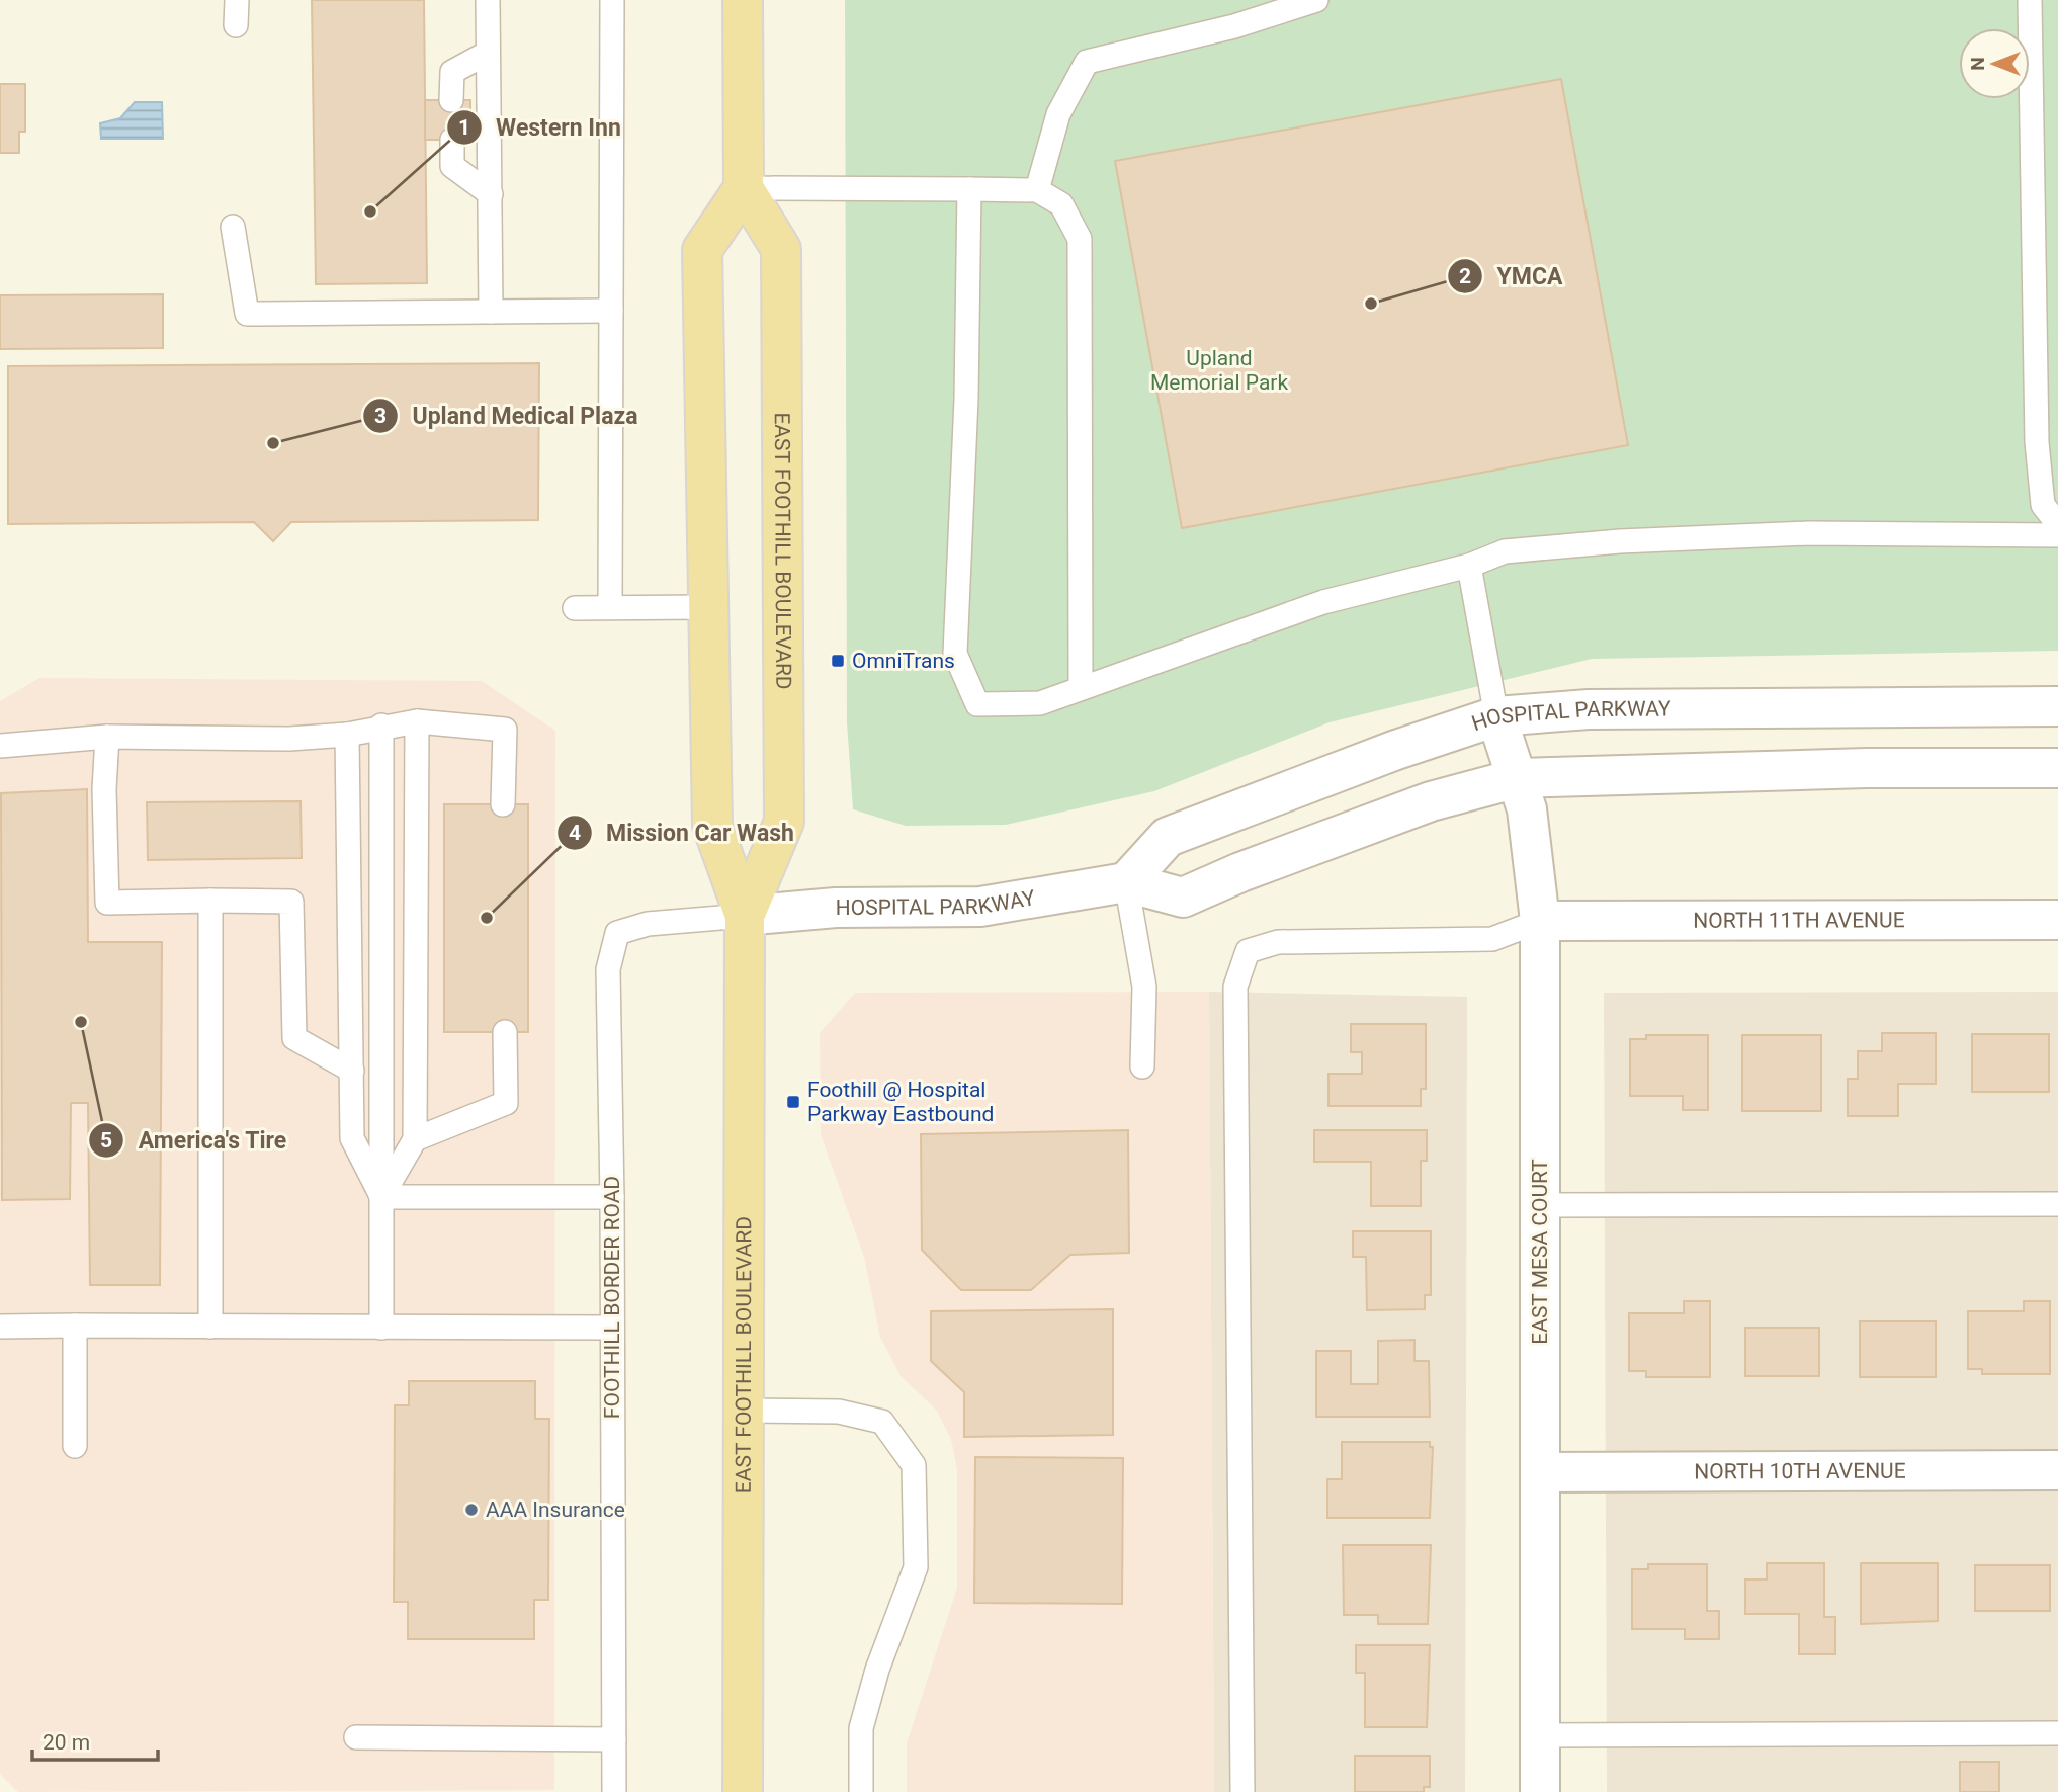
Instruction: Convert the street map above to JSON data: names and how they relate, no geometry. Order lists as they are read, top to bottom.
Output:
{
  "streets": {
    "main road": ["EAST FOOTHILL BOULEVARD"],
    "street": [
      "HOSPITAL PARKWAY",
      "NORTH 11TH AVENUE",
      "EAST MESA COURT",
      "NORTH 10TH AVENUE"
    ],
    "lane": ["FOOTHILL BORDER ROAD"]
  },
  "crossings": [
    ["EAST FOOTHILL BOULEVARD", "HOSPITAL PARKWAY"],
    ["EAST FOOTHILL BOULEVARD", "FOOTHILL BORDER ROAD"],
    ["HOSPITAL PARKWAY", "EAST MESA COURT"],
    ["HOSPITAL PARKWAY", "FOOTHILL BORDER ROAD"],
    ["NORTH 11TH AVENUE", "EAST MESA COURT"],
    ["EAST MESA COURT", "NORTH 10TH AVENUE"]
  ],
  "parks": ["Upland Memorial Park"],
  "places": {
    "other": [
      "Western Inn",
      "YMCA",
      "Upland Medical Plaza",
      "Mission Car Wash",
      "America's Tire",
      "AAA Insurance"
    ],
    "transit": ["OmniTrans", "Foothill @ Hospital Parkway Eastbound"]
  },
  "scale_bar": "20 m",
  "north": "left"
}
